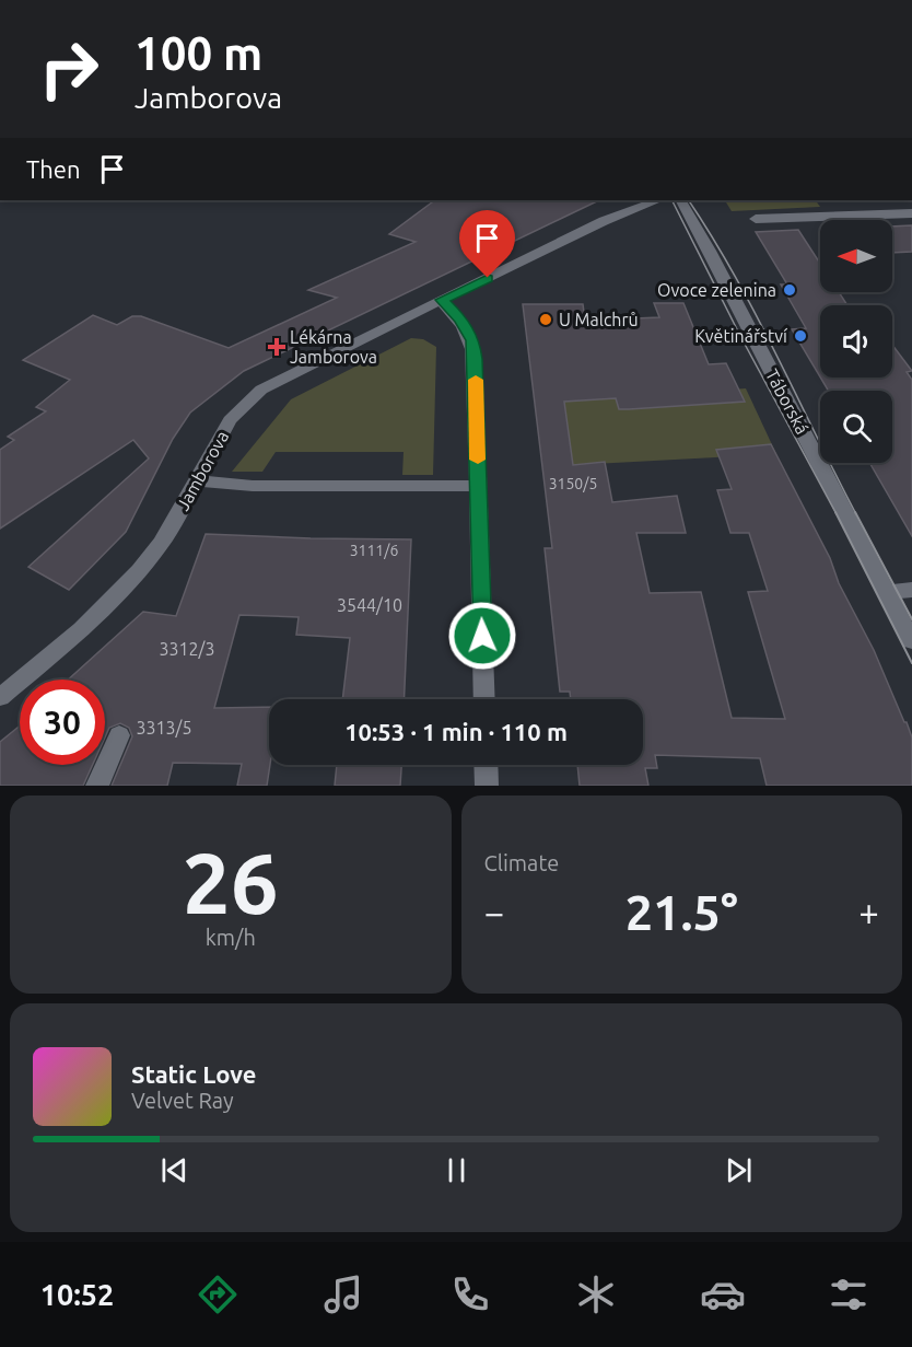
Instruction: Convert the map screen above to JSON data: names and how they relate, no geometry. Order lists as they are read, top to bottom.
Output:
{
  "streets": {
    "street": ["Táborská", "Jamborova"]
  },
  "places": {
    "other": ["Ovoce zelenina", "U Malchrů", "Květinářství"],
    "health": ["Lékárna Jamborova"]
  },
  "house_numbers": [
    "3150/5",
    "3111/6",
    "3544/10",
    "3312/3",
    "3313/5"
  ],
  "north": "left",
  "page": {
    "turn": ["100 m", "Jamborova"],
    "then": "Then",
    "limit": "30",
    "trip": "10:53 · 1 min · 110 m",
    "tile": [
      ["26", "km/h"],
      "Climate"
    ],
    "heat": ["−", "21.5°", "+"],
    "song": ["Static Love", "Velvet Ray"],
    "tabs": "10:52"
  }
}
